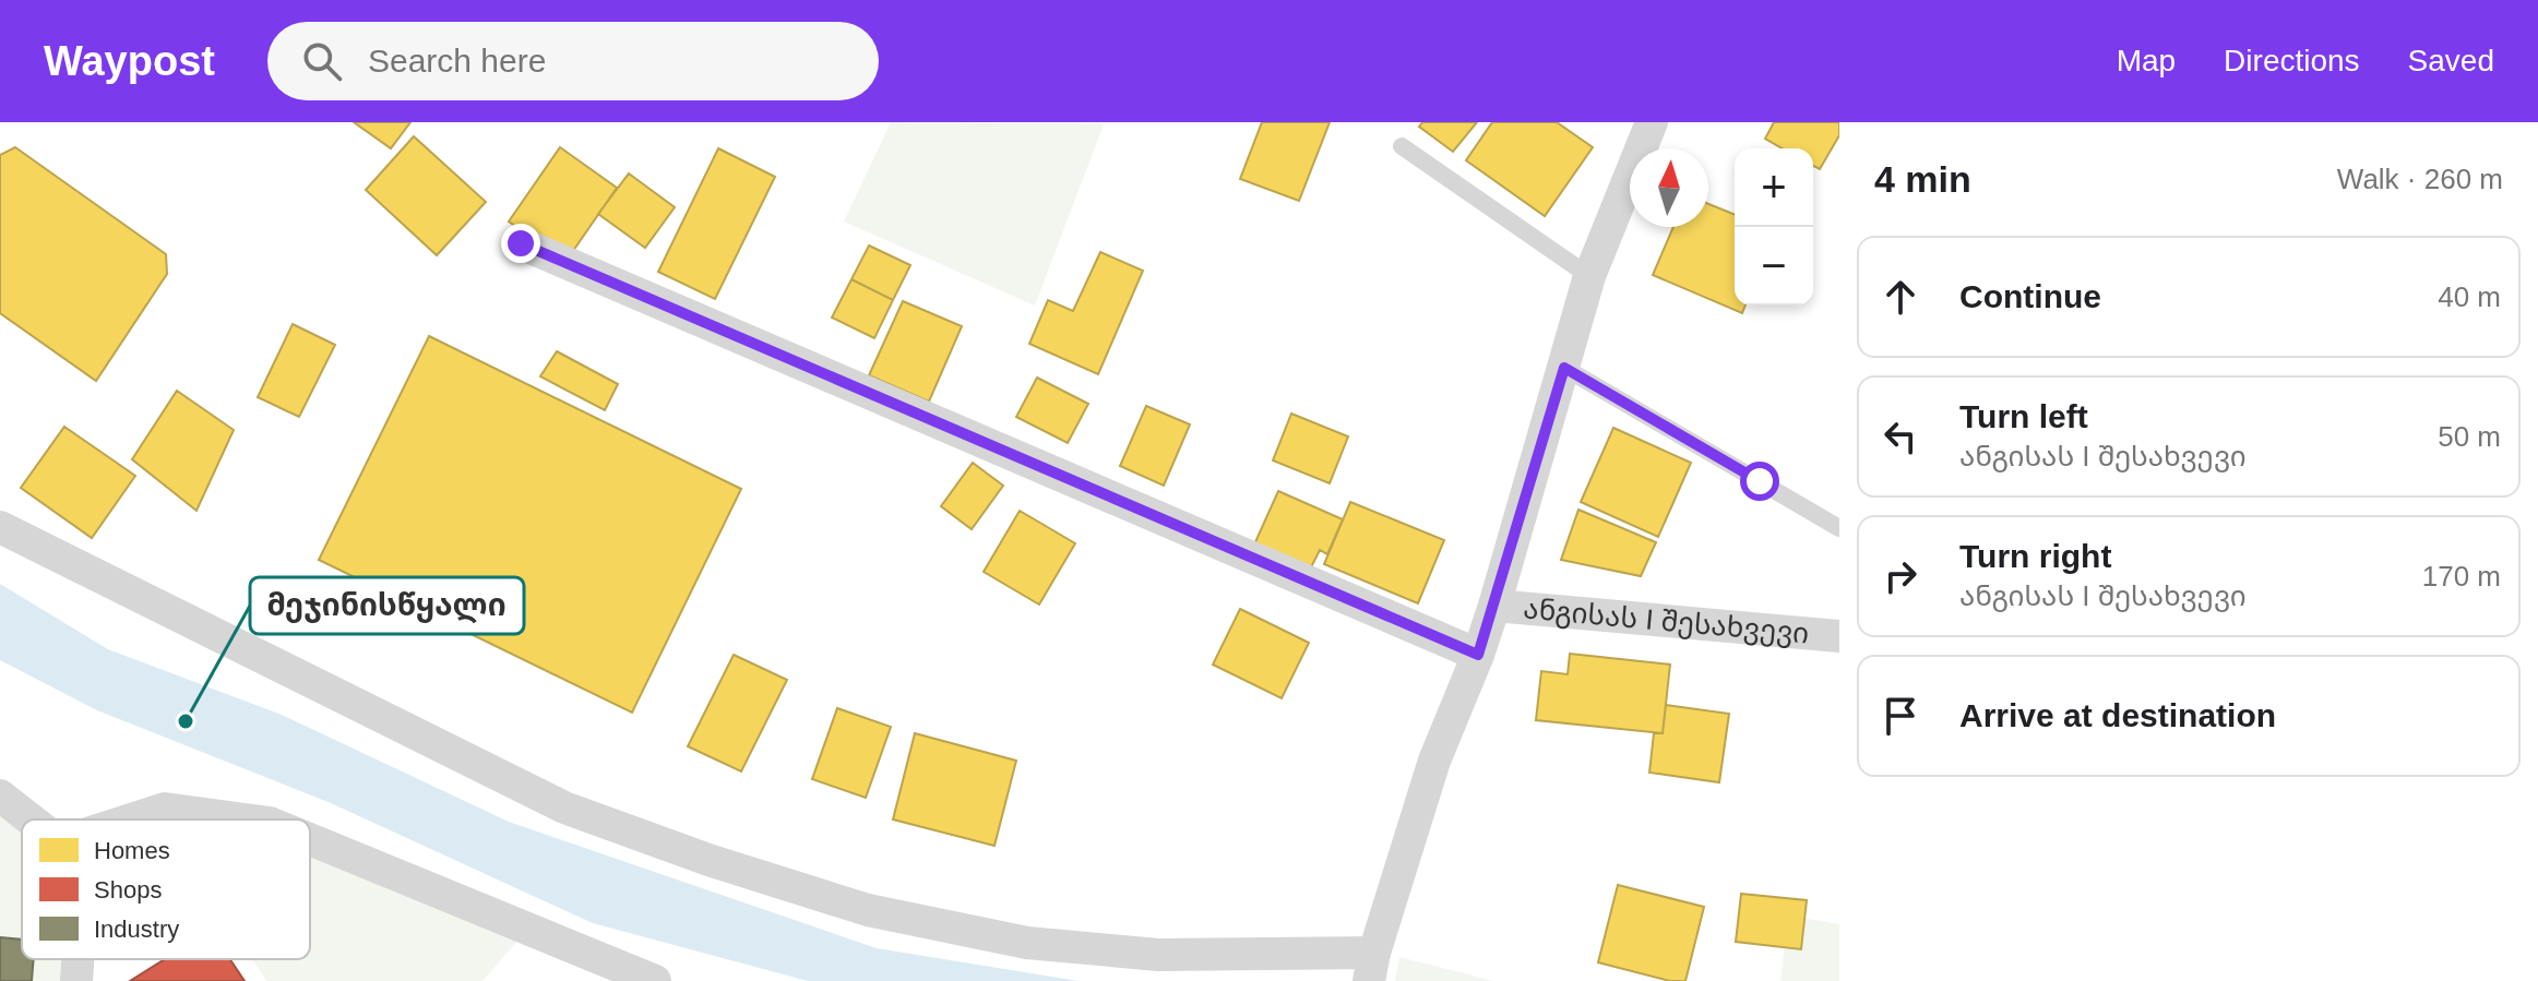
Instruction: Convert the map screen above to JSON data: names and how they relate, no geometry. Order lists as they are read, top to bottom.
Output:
{
  "streets": {
    "street": ["ანგისას I შესახვევი"]
  },
  "places": ["მეჯინისწყალი"],
  "legend": ["Homes", "Shops", "Industry"],
  "north": "top",
  "page": {
    "header": "Waypost",
    "search": "Search here",
    "nav": ["Map", "Directions", "Saved"],
    "heading": ["4 min", "Walk · 260 m"],
    "map_buttons": ["+", "−"],
    "list": [
      ["Continue", "40 m"],
      ["Turn left", "ანგისას I შესახვევი", "50 m"],
      ["Turn right", "ანგისას I შესახვევი", "170 m"],
      "Arrive at destination"
    ]
  }
}
